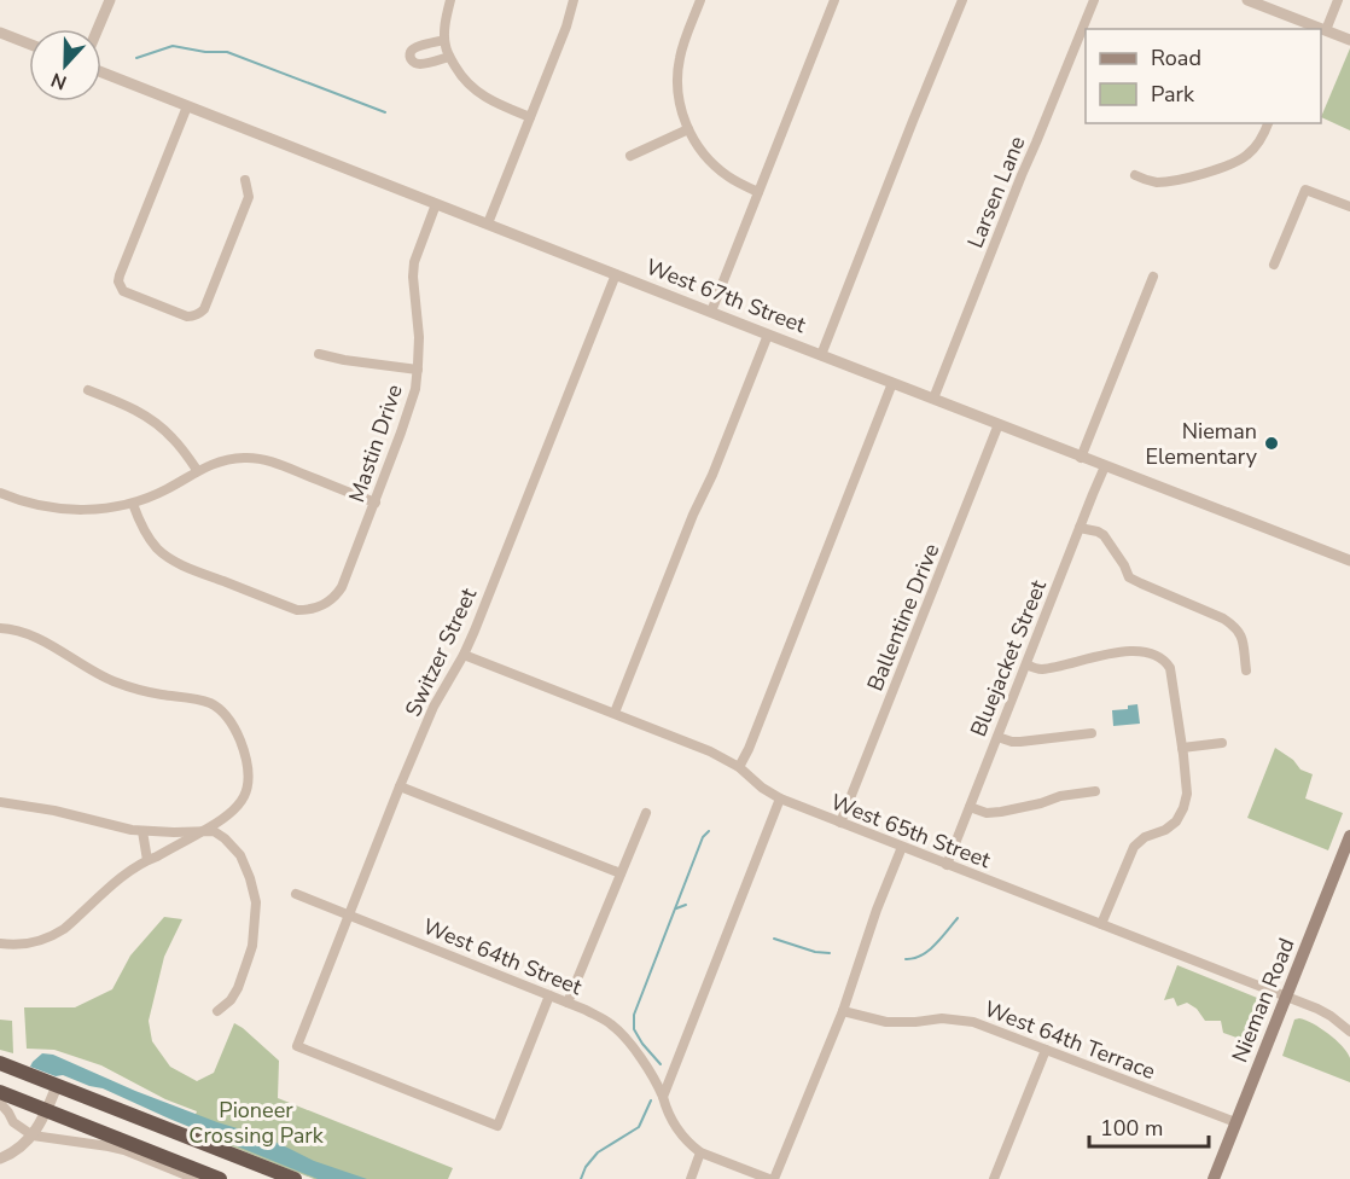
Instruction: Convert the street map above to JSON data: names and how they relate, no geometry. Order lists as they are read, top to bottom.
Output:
{
  "streets": {
    "main road": ["Nieman Road"],
    "street": [
      "Larsen Lane",
      "West 67th Street",
      "Mastin Drive",
      "Ballentine Drive",
      "Switzer Street",
      "Bluejacket Street",
      "West 65th Street",
      "West 64th Street",
      "West 64th Terrace"
    ]
  },
  "crossings": [
    ["Larsen Lane", "West 67th Street"],
    ["West 67th Street", "Mastin Drive"],
    ["West 67th Street", "Ballentine Drive"],
    ["West 67th Street", "Switzer Street"],
    ["West 67th Street", "Bluejacket Street"],
    ["Ballentine Drive", "West 65th Street"],
    ["Switzer Street", "West 65th Street"],
    ["Switzer Street", "West 64th Street"],
    ["Bluejacket Street", "West 65th Street"],
    ["West 65th Street", "Nieman Road"],
    ["Nieman Road", "West 64th Terrace"]
  ],
  "parks": ["Pioneer Crossing Park"],
  "places": ["Nieman Elementary"],
  "legend": ["Road", "Park"],
  "scale_bar": "100 m",
  "north": "bottom"
}
